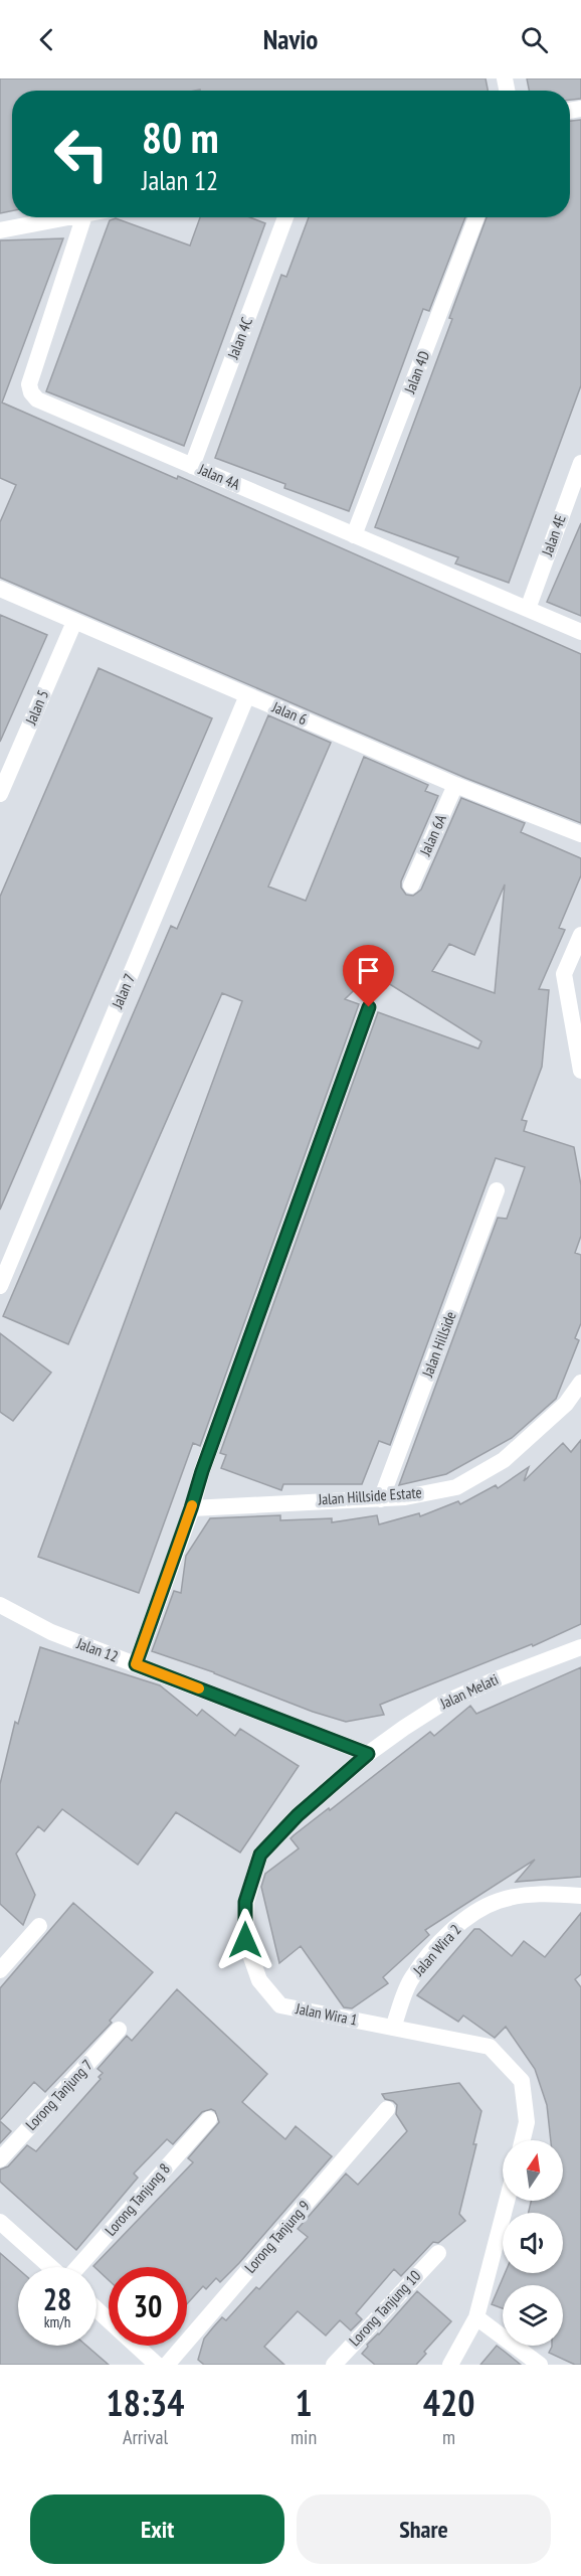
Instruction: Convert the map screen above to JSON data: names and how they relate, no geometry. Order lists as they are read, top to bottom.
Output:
{
  "streets": {
    "street": [
      "Jalan 4C",
      "Jalan 4D",
      "Jalan 4A",
      "Jalan 4E",
      "Jalan 5",
      "Jalan 6",
      "Jalan 6A",
      "Jalan 7",
      "Jalan Hillside",
      "Jalan Hillside Estate",
      "Jalan 12",
      "Jalan Melati",
      "Jalan Wira 2",
      "Jalan Wira 1",
      "Lorong Tanjung 7",
      "Lorong Tanjung 8",
      "Lorong Tanjung 9",
      "Lorong Tanjung 10"
    ]
  },
  "crossings": [
    ["Jalan 4C", "Jalan 4A"],
    ["Jalan 4D", "Jalan 4A"],
    ["Jalan 4A", "Jalan 4E"],
    ["Jalan 5", "Jalan 6"],
    ["Jalan 6", "Jalan 6A"],
    ["Jalan 6", "Jalan 7"],
    ["Jalan Hillside", "Jalan Hillside Estate"],
    ["Jalan 12", "Jalan Melati"],
    ["Jalan 12", "Jalan Wira 1"],
    ["Jalan Melati", "Jalan Wira 1"],
    ["Jalan Wira 2", "Jalan Wira 1"]
  ],
  "north": "top",
  "page": {
    "header": "Navio",
    "turn": ["80 m", "Jalan 12"],
    "speed": "28 km/h",
    "limit": "30",
    "eta": [
      "18:34",
      "Arrival",
      "1",
      "min",
      "420",
      "m"
    ],
    "buttons": ["Exit", "Share"]
  }
}
